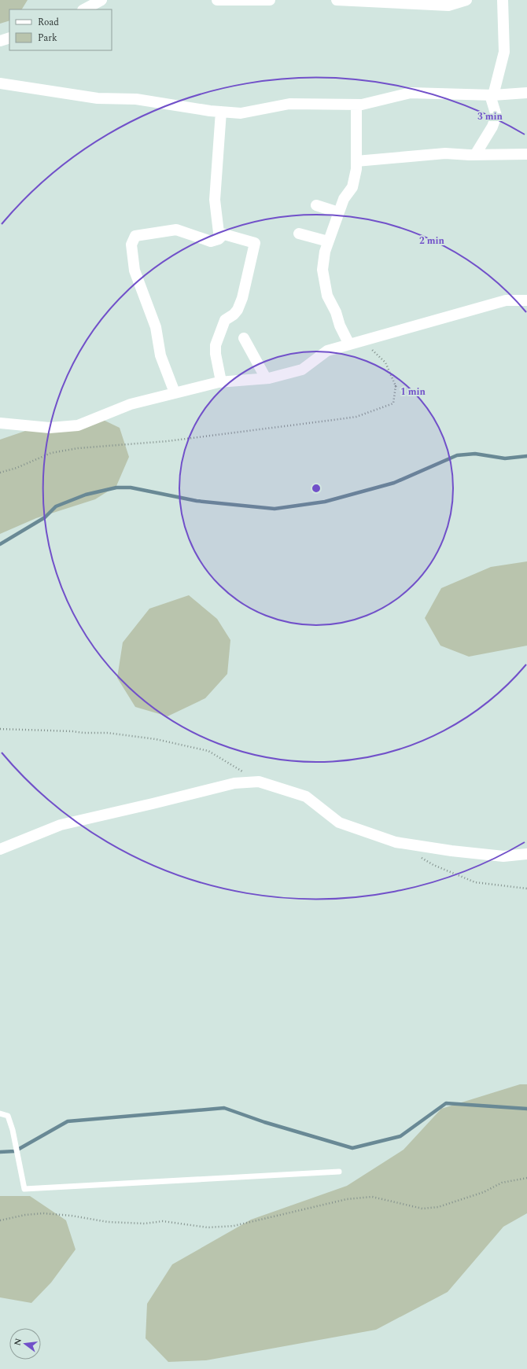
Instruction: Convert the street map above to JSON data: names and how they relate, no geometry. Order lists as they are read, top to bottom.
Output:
{
  "legend": ["Road", "Park"],
  "north": "left",
  "rings": ["3 min", "2 min", "1 min"]
}
